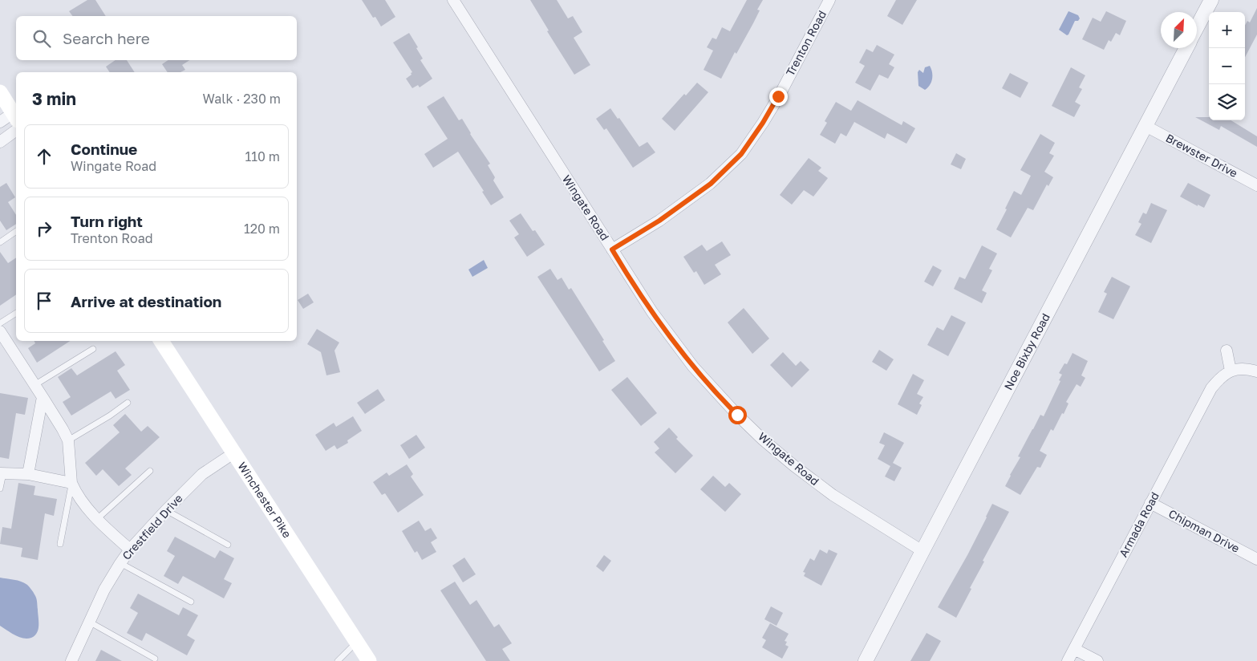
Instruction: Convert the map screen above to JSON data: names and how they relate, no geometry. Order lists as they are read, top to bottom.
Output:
{
  "streets": {
    "main road": ["Winchester Pike"],
    "street": [
      "Trenton Road",
      "Brewster Drive",
      "Wingate Road",
      "Noe Bixby Road",
      "Armada Road",
      "Crestfield Drive",
      "Chipman Drive"
    ]
  },
  "crossings": [
    ["Trenton Road", "Wingate Road"],
    ["Brewster Drive", "Noe Bixby Road"],
    ["Wingate Road", "Noe Bixby Road"],
    ["Winchester Pike", "Crestfield Drive"],
    ["Armada Road", "Chipman Drive"]
  ],
  "north": "top right",
  "page": {
    "map_buttons": ["+", "−"],
    "search": "Search here",
    "heading": ["3 min", "Walk · 230 m"],
    "list": [
      ["Continue", "Wingate Road", "110 m"],
      ["Turn right", "Trenton Road", "120 m"],
      "Arrive at destination"
    ]
  }
}
